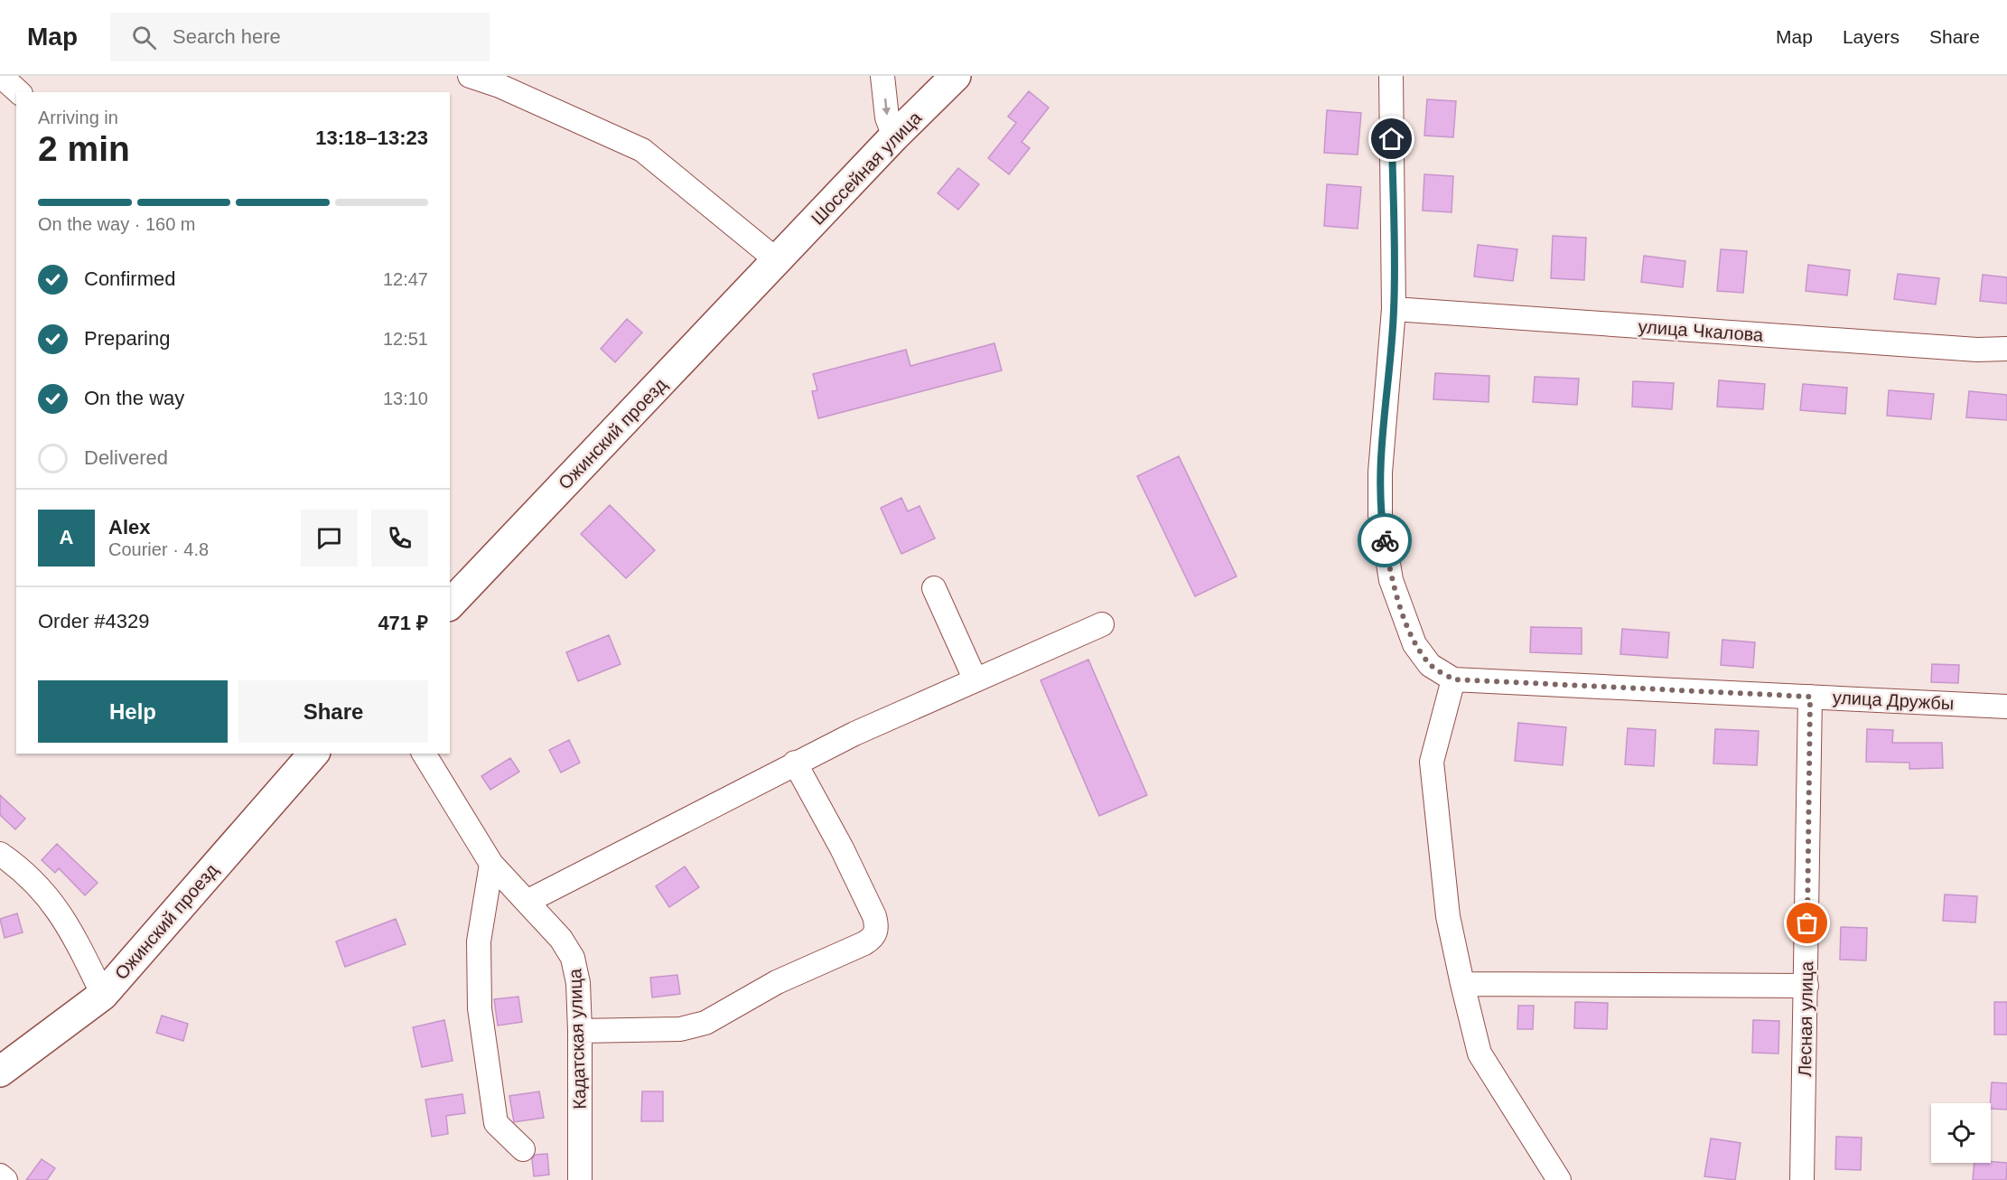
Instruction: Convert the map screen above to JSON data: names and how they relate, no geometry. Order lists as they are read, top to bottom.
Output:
{
  "streets": {
    "main road": ["Шоссейная улица", "Ожинский проезд"],
    "street": [
      "улица Чкалова",
      "улица Дружбы",
      "Лесная улица",
      "Кадатская улица"
    ]
  },
  "crossings": [
    ["Шоссейная улица", "Ожинский проезд"],
    ["улица Дружбы", "Лесная улица"]
  ],
  "page": {
    "header": "Map",
    "search": "Search here",
    "nav": ["Map", "Layers", "Share"],
    "heading": ["2 min", "Arriving in", "13:18–13:23"],
    "panel": [
      "Alex",
      "Courier · 4.8",
      "Order #4329",
      "471 ₽"
    ],
    "bar": "On the way · 160 m",
    "list": [
      ["Confirmed", "12:47"],
      ["Preparing", "12:51"],
      ["On the way", "13:10"],
      "Delivered"
    ],
    "round": "A",
    "buttons": ["Help", "Share"]
  }
}
